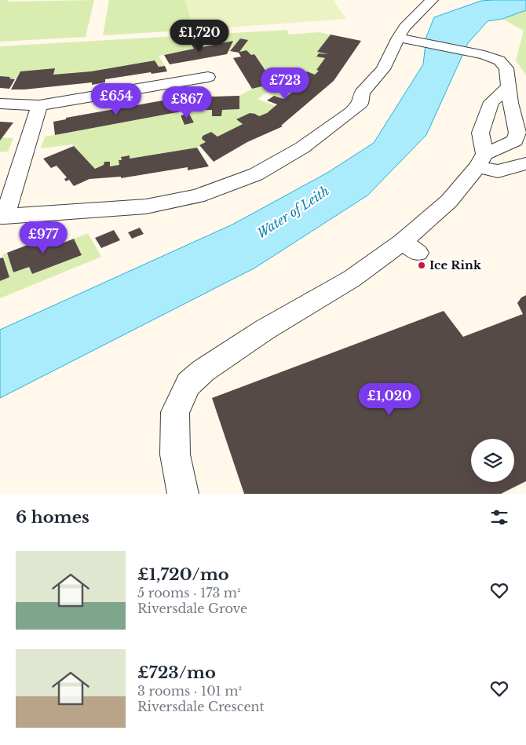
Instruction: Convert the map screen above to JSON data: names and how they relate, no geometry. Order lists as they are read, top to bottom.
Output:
{
  "water": ["Water of Leith"],
  "places": ["Ice Rink"],
  "page": {
    "price": [
      "£1,720",
      "£723",
      "£654",
      "£867",
      "£977",
      "£1,020"
    ],
    "heading": "6 homes",
    "list": [
      {
        "name": "£1,720/mo",
        "note": "5 rooms · 173 m² · Riversdale Grove"
      },
      {
        "name": "£723/mo",
        "note": "3 rooms · 101 m² · Riversdale Crescent"
      }
    ]
  }
}
